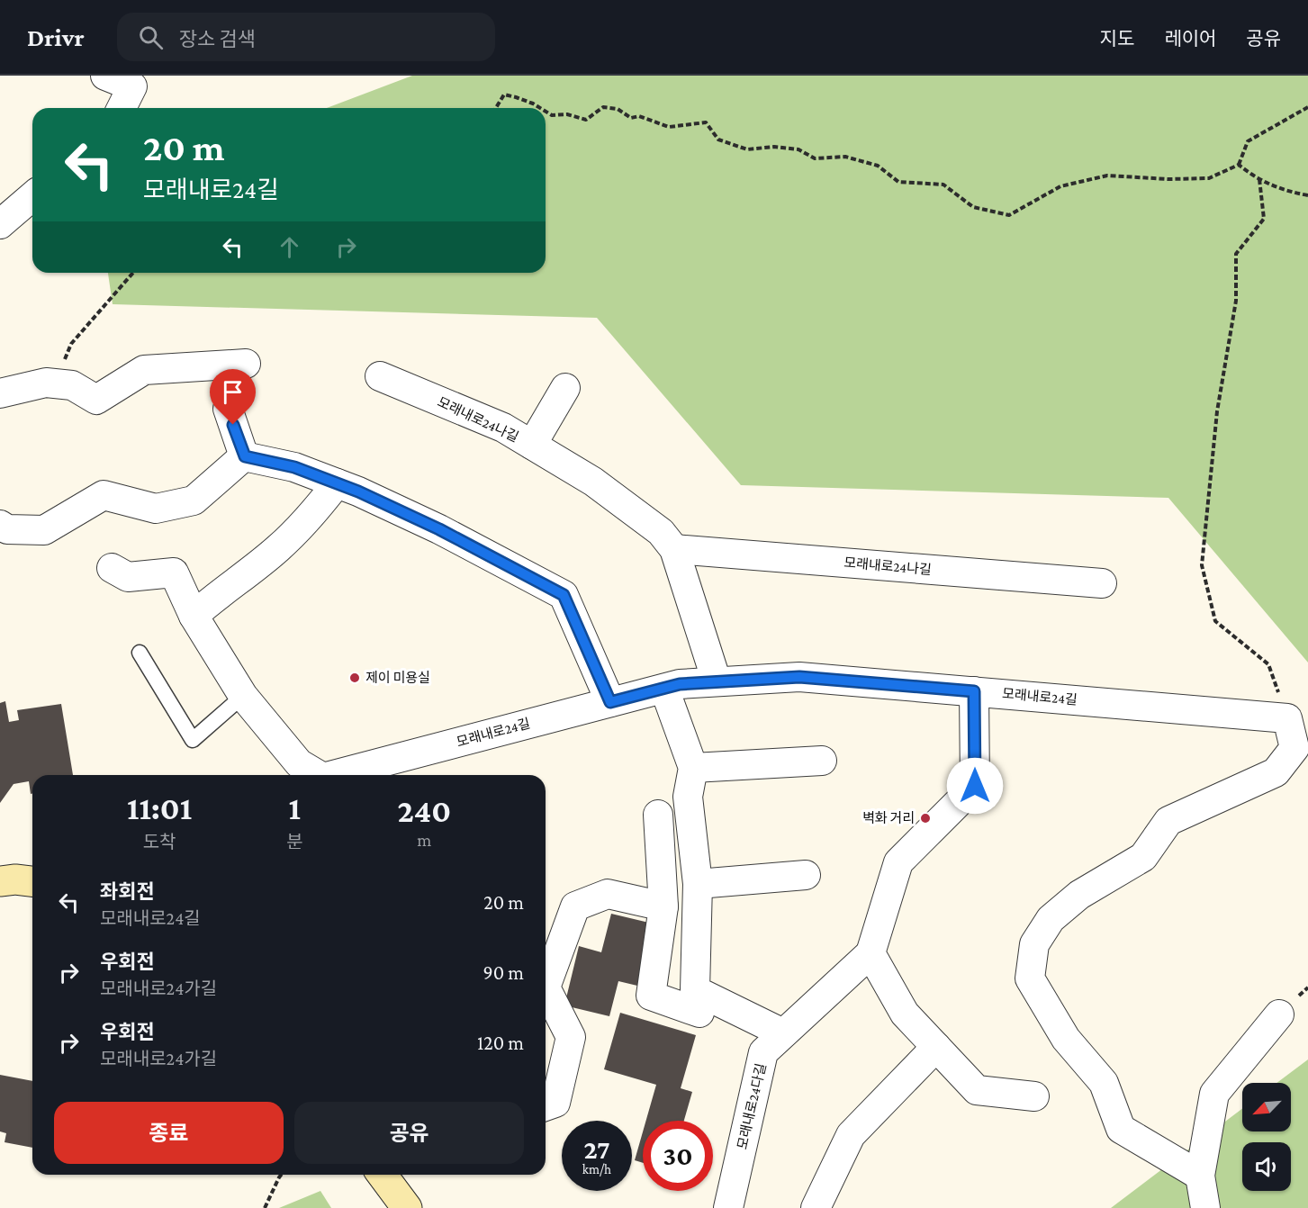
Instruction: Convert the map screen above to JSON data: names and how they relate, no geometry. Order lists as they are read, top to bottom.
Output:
{
  "streets": {
    "street": ["모래내로24나길", "모래내로24길", "모래내로24다길"]
  },
  "crossings": [
    ["모래내로24나길", "모래내로24길"]
  ],
  "places": ["제이 미용실", "벽화 거리"],
  "north": "bottom left",
  "page": {
    "header": "Drivr",
    "search": "장소 검색",
    "nav": ["지도", "레이어", "공유"],
    "turn": ["20 m", "모래내로24길"],
    "eta": [
      "11:01",
      "도착",
      "1",
      "분",
      "240",
      "m"
    ],
    "list": [
      {
        "name": "좌회전",
        "note": "모래내로24길",
        "value": "20 m"
      },
      {
        "name": "우회전",
        "note": "모래내로24가길",
        "value": "90 m"
      },
      {
        "name": "우회전",
        "note": "모래내로24가길",
        "value": "120 m"
      }
    ],
    "buttons": ["종료", "공유"],
    "speed": "27 km/h",
    "limit": "30"
  }
}
